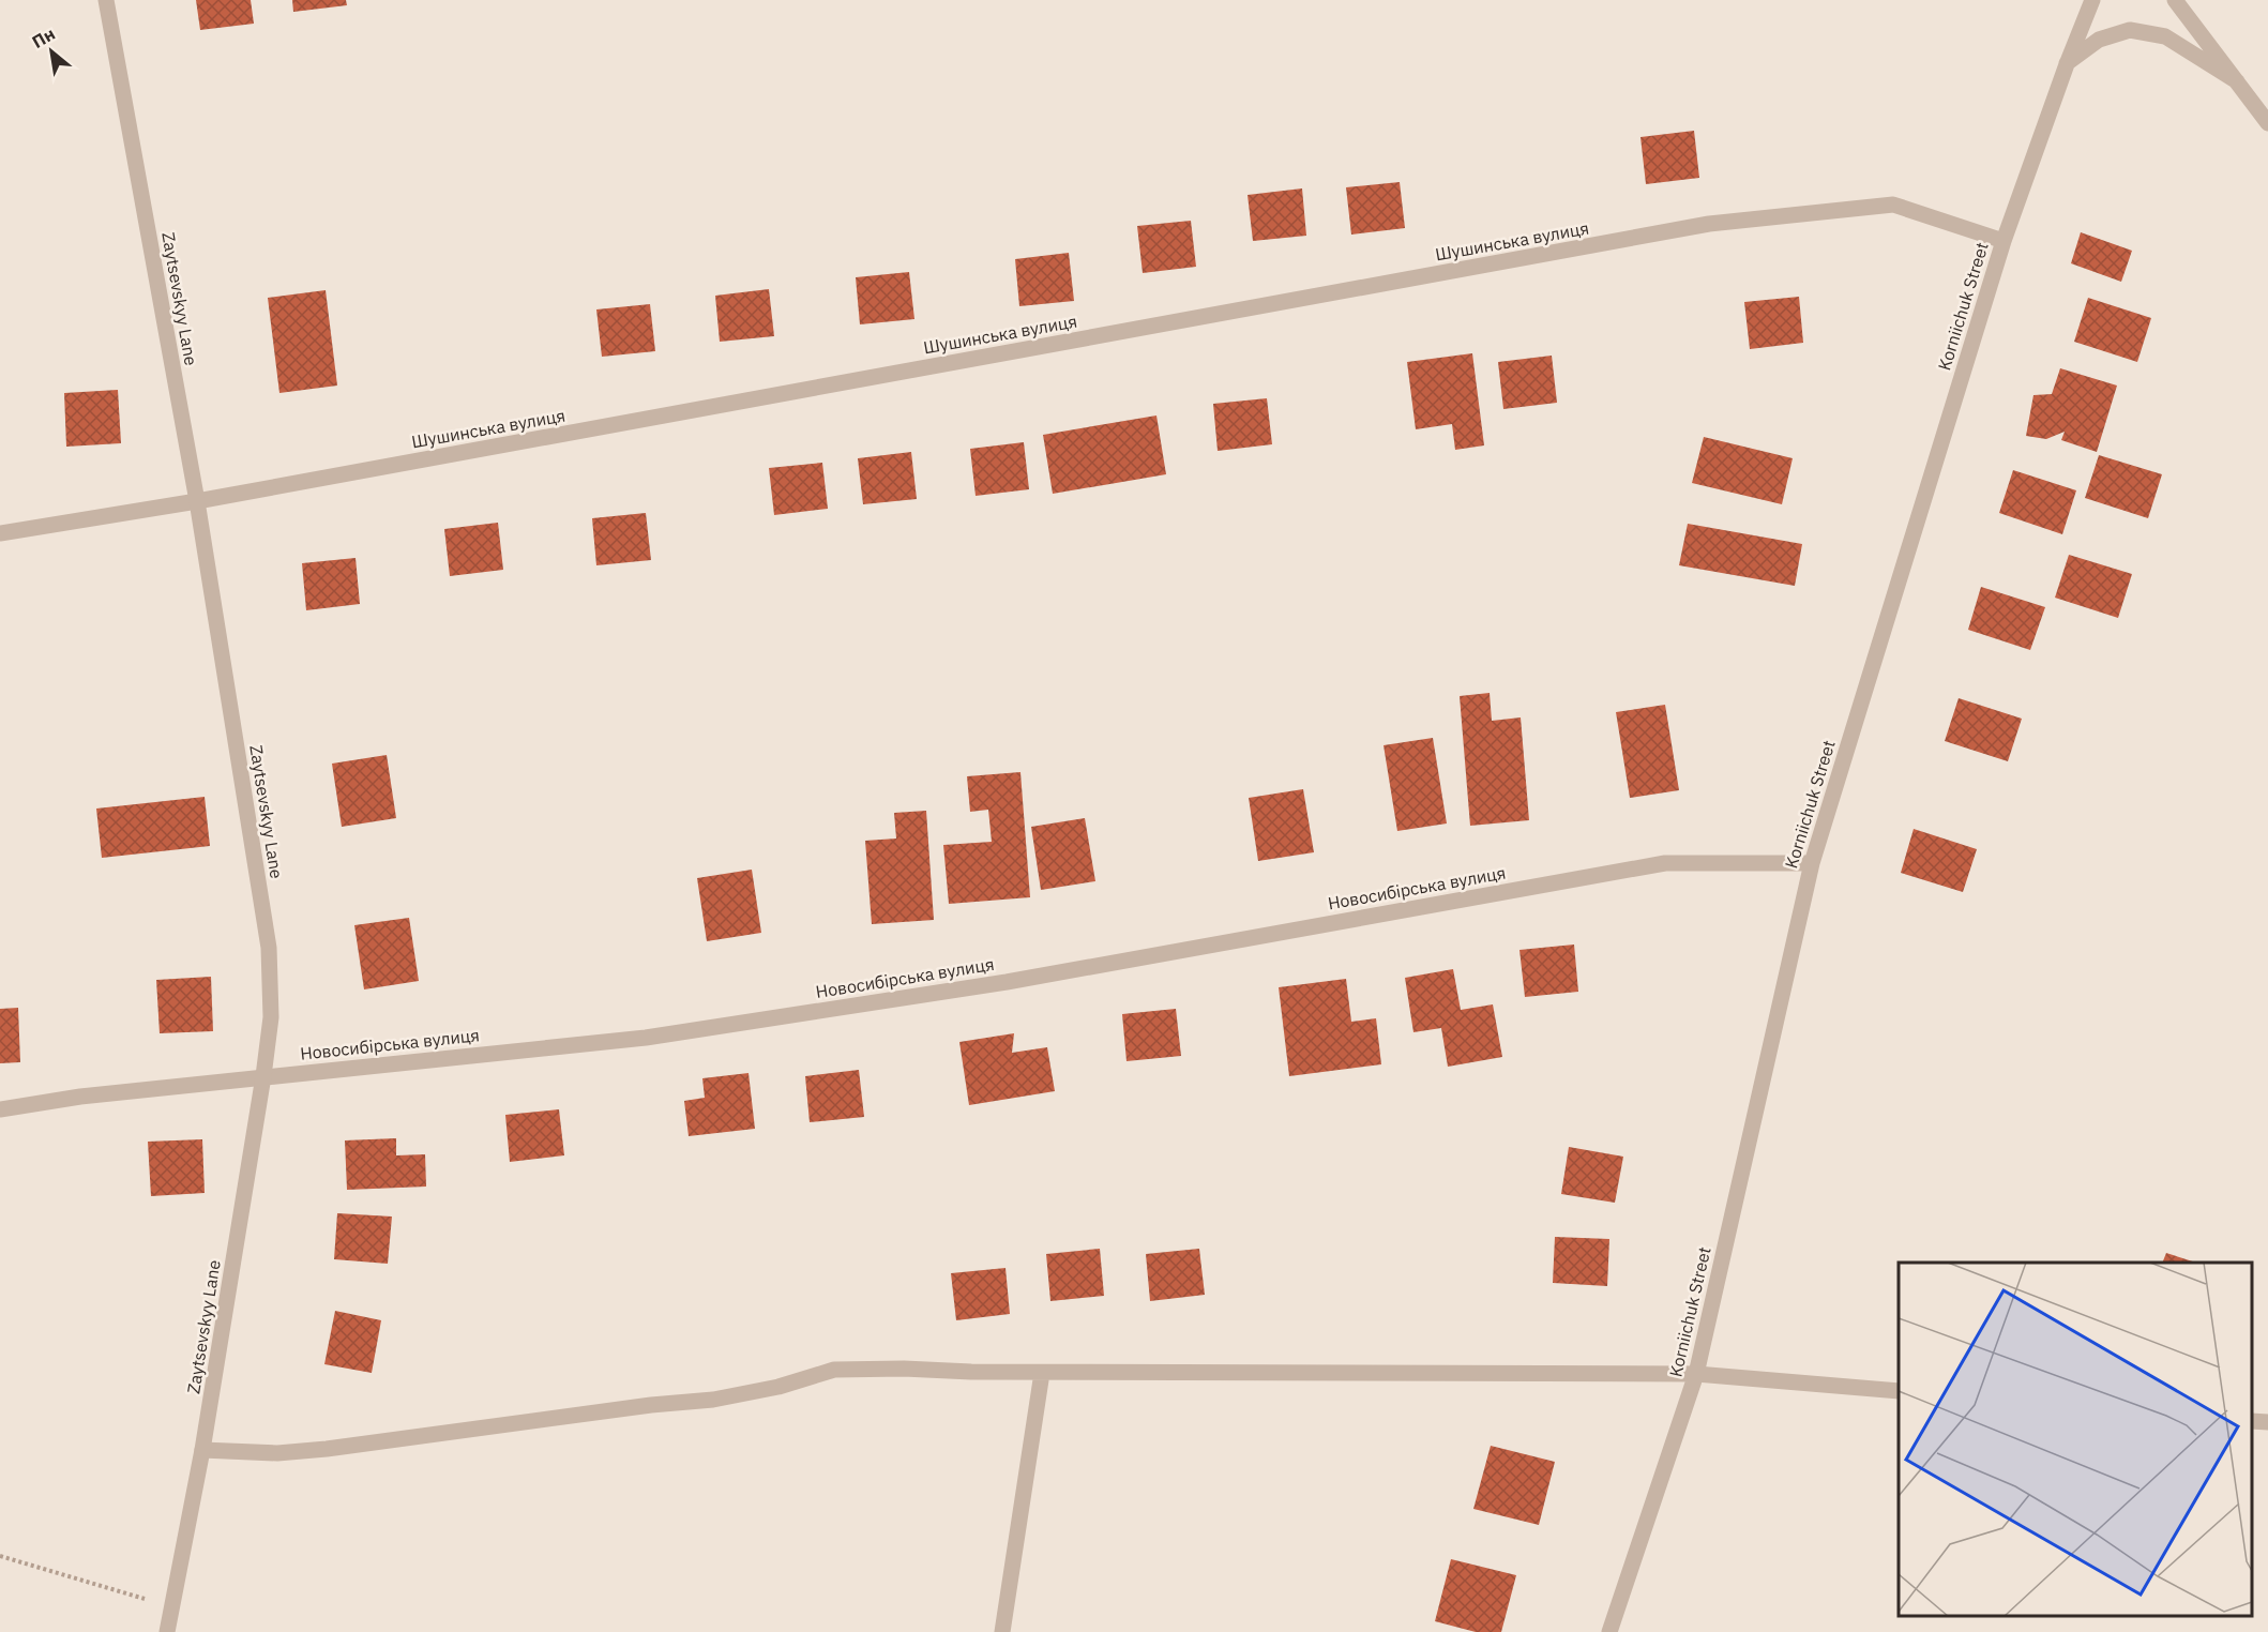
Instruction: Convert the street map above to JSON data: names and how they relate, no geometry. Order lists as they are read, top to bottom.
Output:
{
  "streets": {
    "street": [
      "Шушинська вулиця",
      "Zaytsevskyy Lane",
      "Korniichuk Street",
      "Новосибірська вулиця"
    ]
  },
  "crossings": [
    ["Шушинська вулиця", "Zaytsevskyy Lane"],
    ["Шушинська вулиця", "Korniichuk Street"],
    ["Zaytsevskyy Lane", "Новосибірська вулиця"],
    ["Korniichuk Street", "Новосибірська вулиця"]
  ],
  "north": "top left"
}
